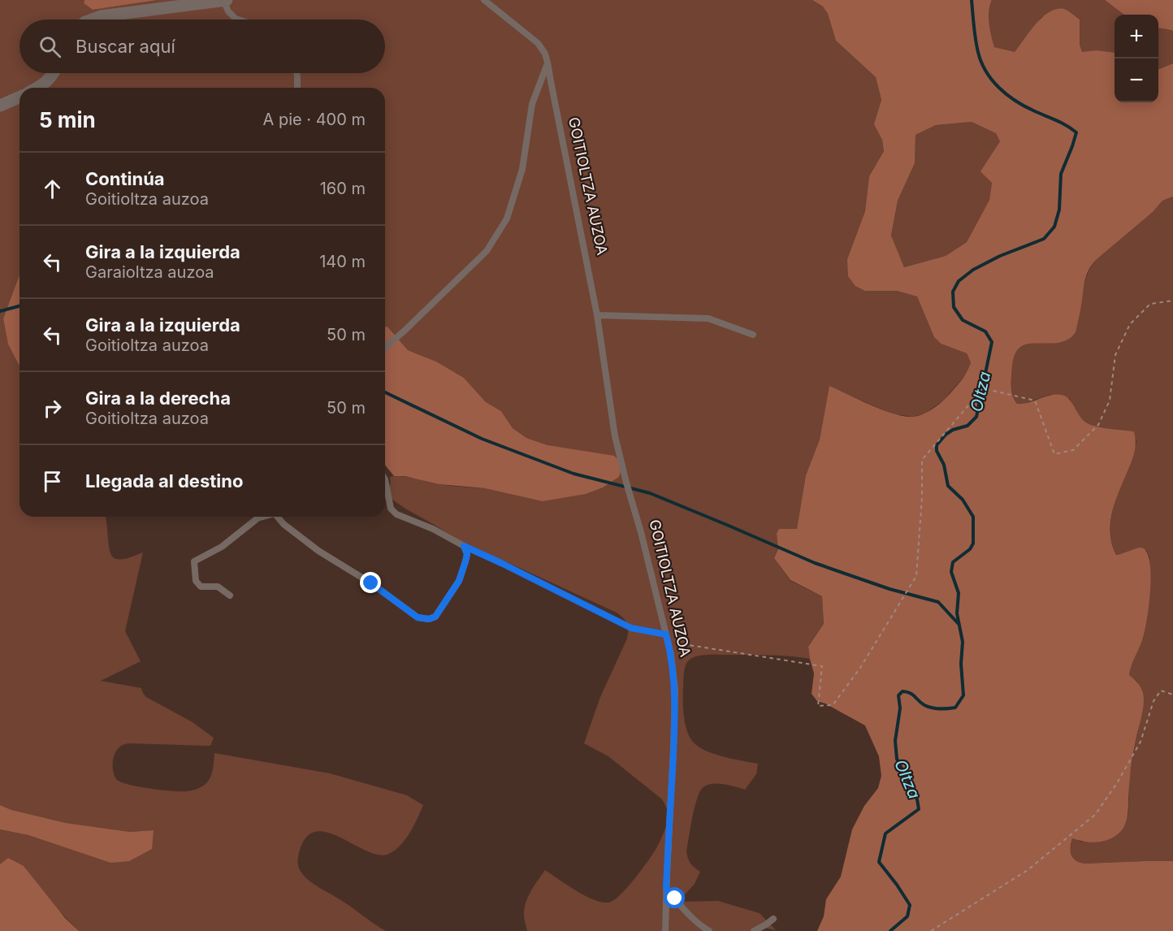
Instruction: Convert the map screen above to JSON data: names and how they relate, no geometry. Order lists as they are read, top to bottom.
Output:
{
  "streets": {
    "lane": ["GOITIOLTZA AUZOA"]
  },
  "water": ["Oltza"],
  "page": {
    "map_buttons": ["+", "−"],
    "search": "Buscar aquí",
    "heading": ["5 min", "A pie · 400 m"],
    "list": [
      ["Continúa", "Goitioltza auzoa", "160 m"],
      ["Gira a la izquierda", "Garaioltza auzoa", "140 m"],
      ["Gira a la izquierda", "Goitioltza auzoa", "50 m"],
      ["Gira a la derecha", "Goitioltza auzoa", "50 m"],
      "Llegada al destino"
    ]
  }
}
